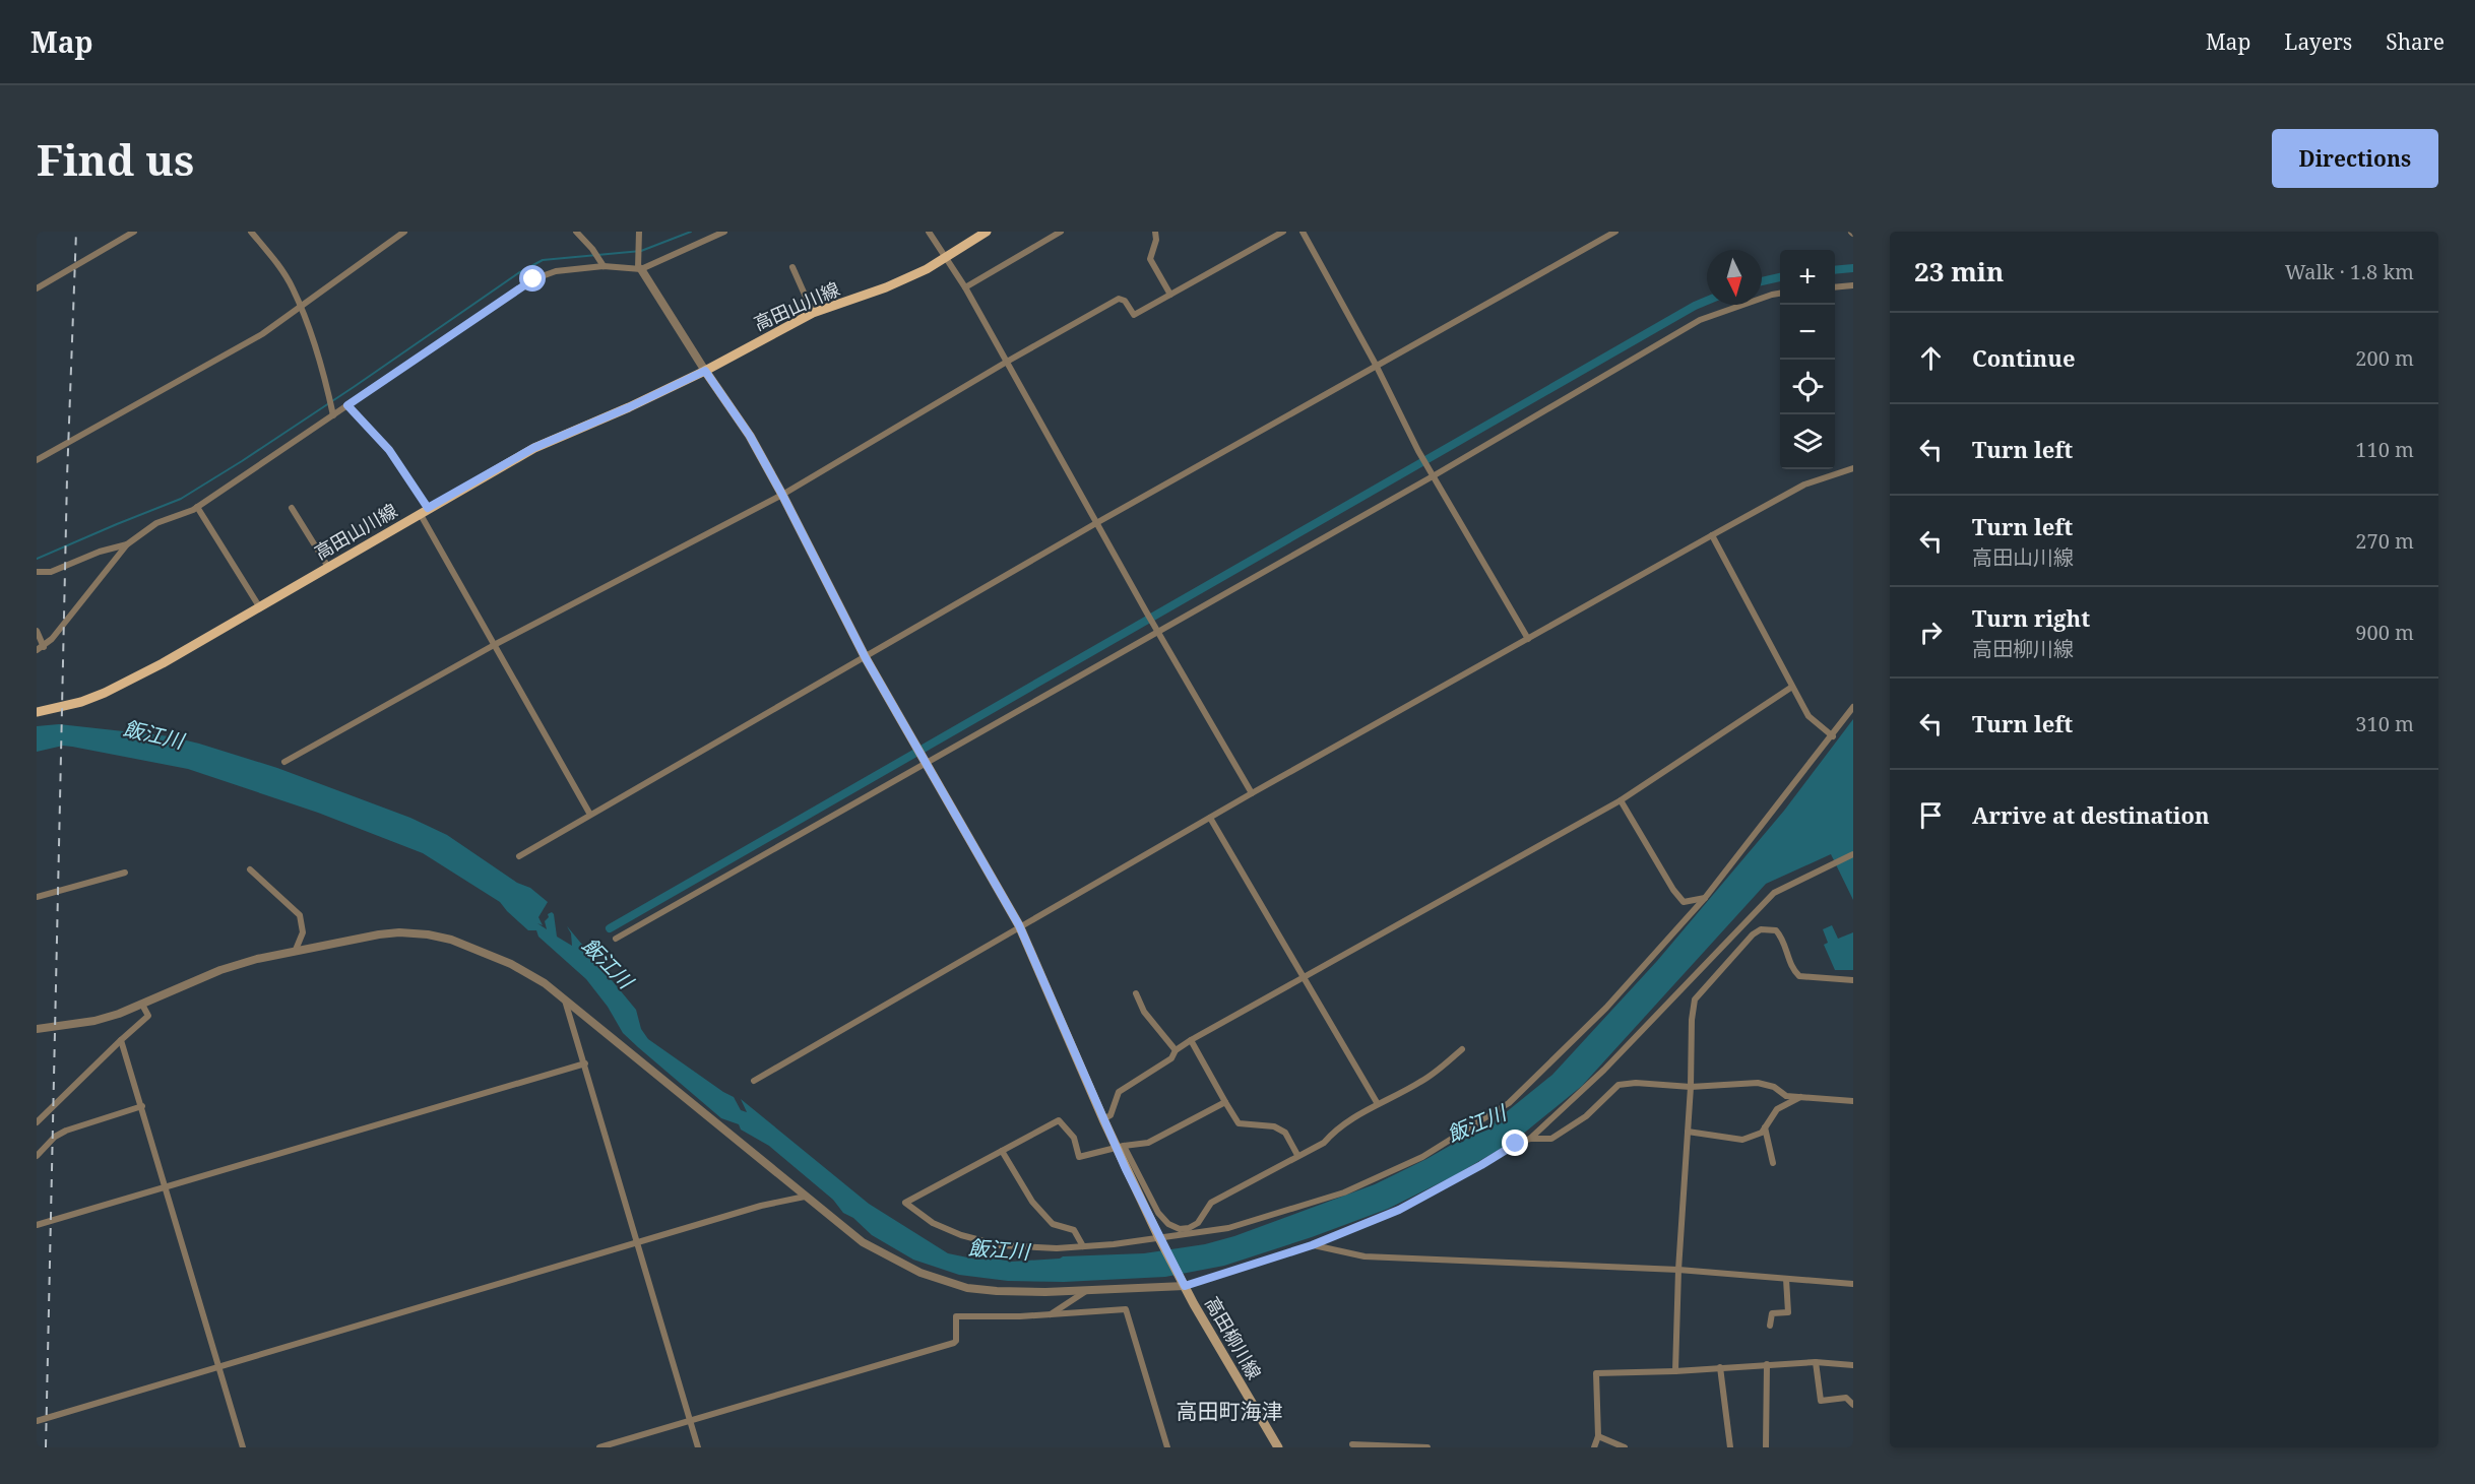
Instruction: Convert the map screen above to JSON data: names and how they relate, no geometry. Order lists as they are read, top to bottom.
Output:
{
  "streets": {
    "main road": ["高田山川線", "高田柳川線"]
  },
  "crossings": [
    ["高田山川線", "高田柳川線"]
  ],
  "districts": ["高田町海津"],
  "water": ["飯江川"],
  "north": "bottom",
  "page": {
    "header": "Map",
    "nav": ["Map", "Layers", "Share"],
    "buttons": "Directions",
    "title": "Find us",
    "heading": ["23 min", "Walk · 1.8 km"],
    "map_buttons": ["+", "−"],
    "list": [
      ["Continue", "200 m"],
      ["Turn left", "110 m"],
      ["Turn left", "高田山川線", "270 m"],
      ["Turn right", "高田柳川線", "900 m"],
      ["Turn left", "310 m"],
      "Arrive at destination"
    ]
  }
}
